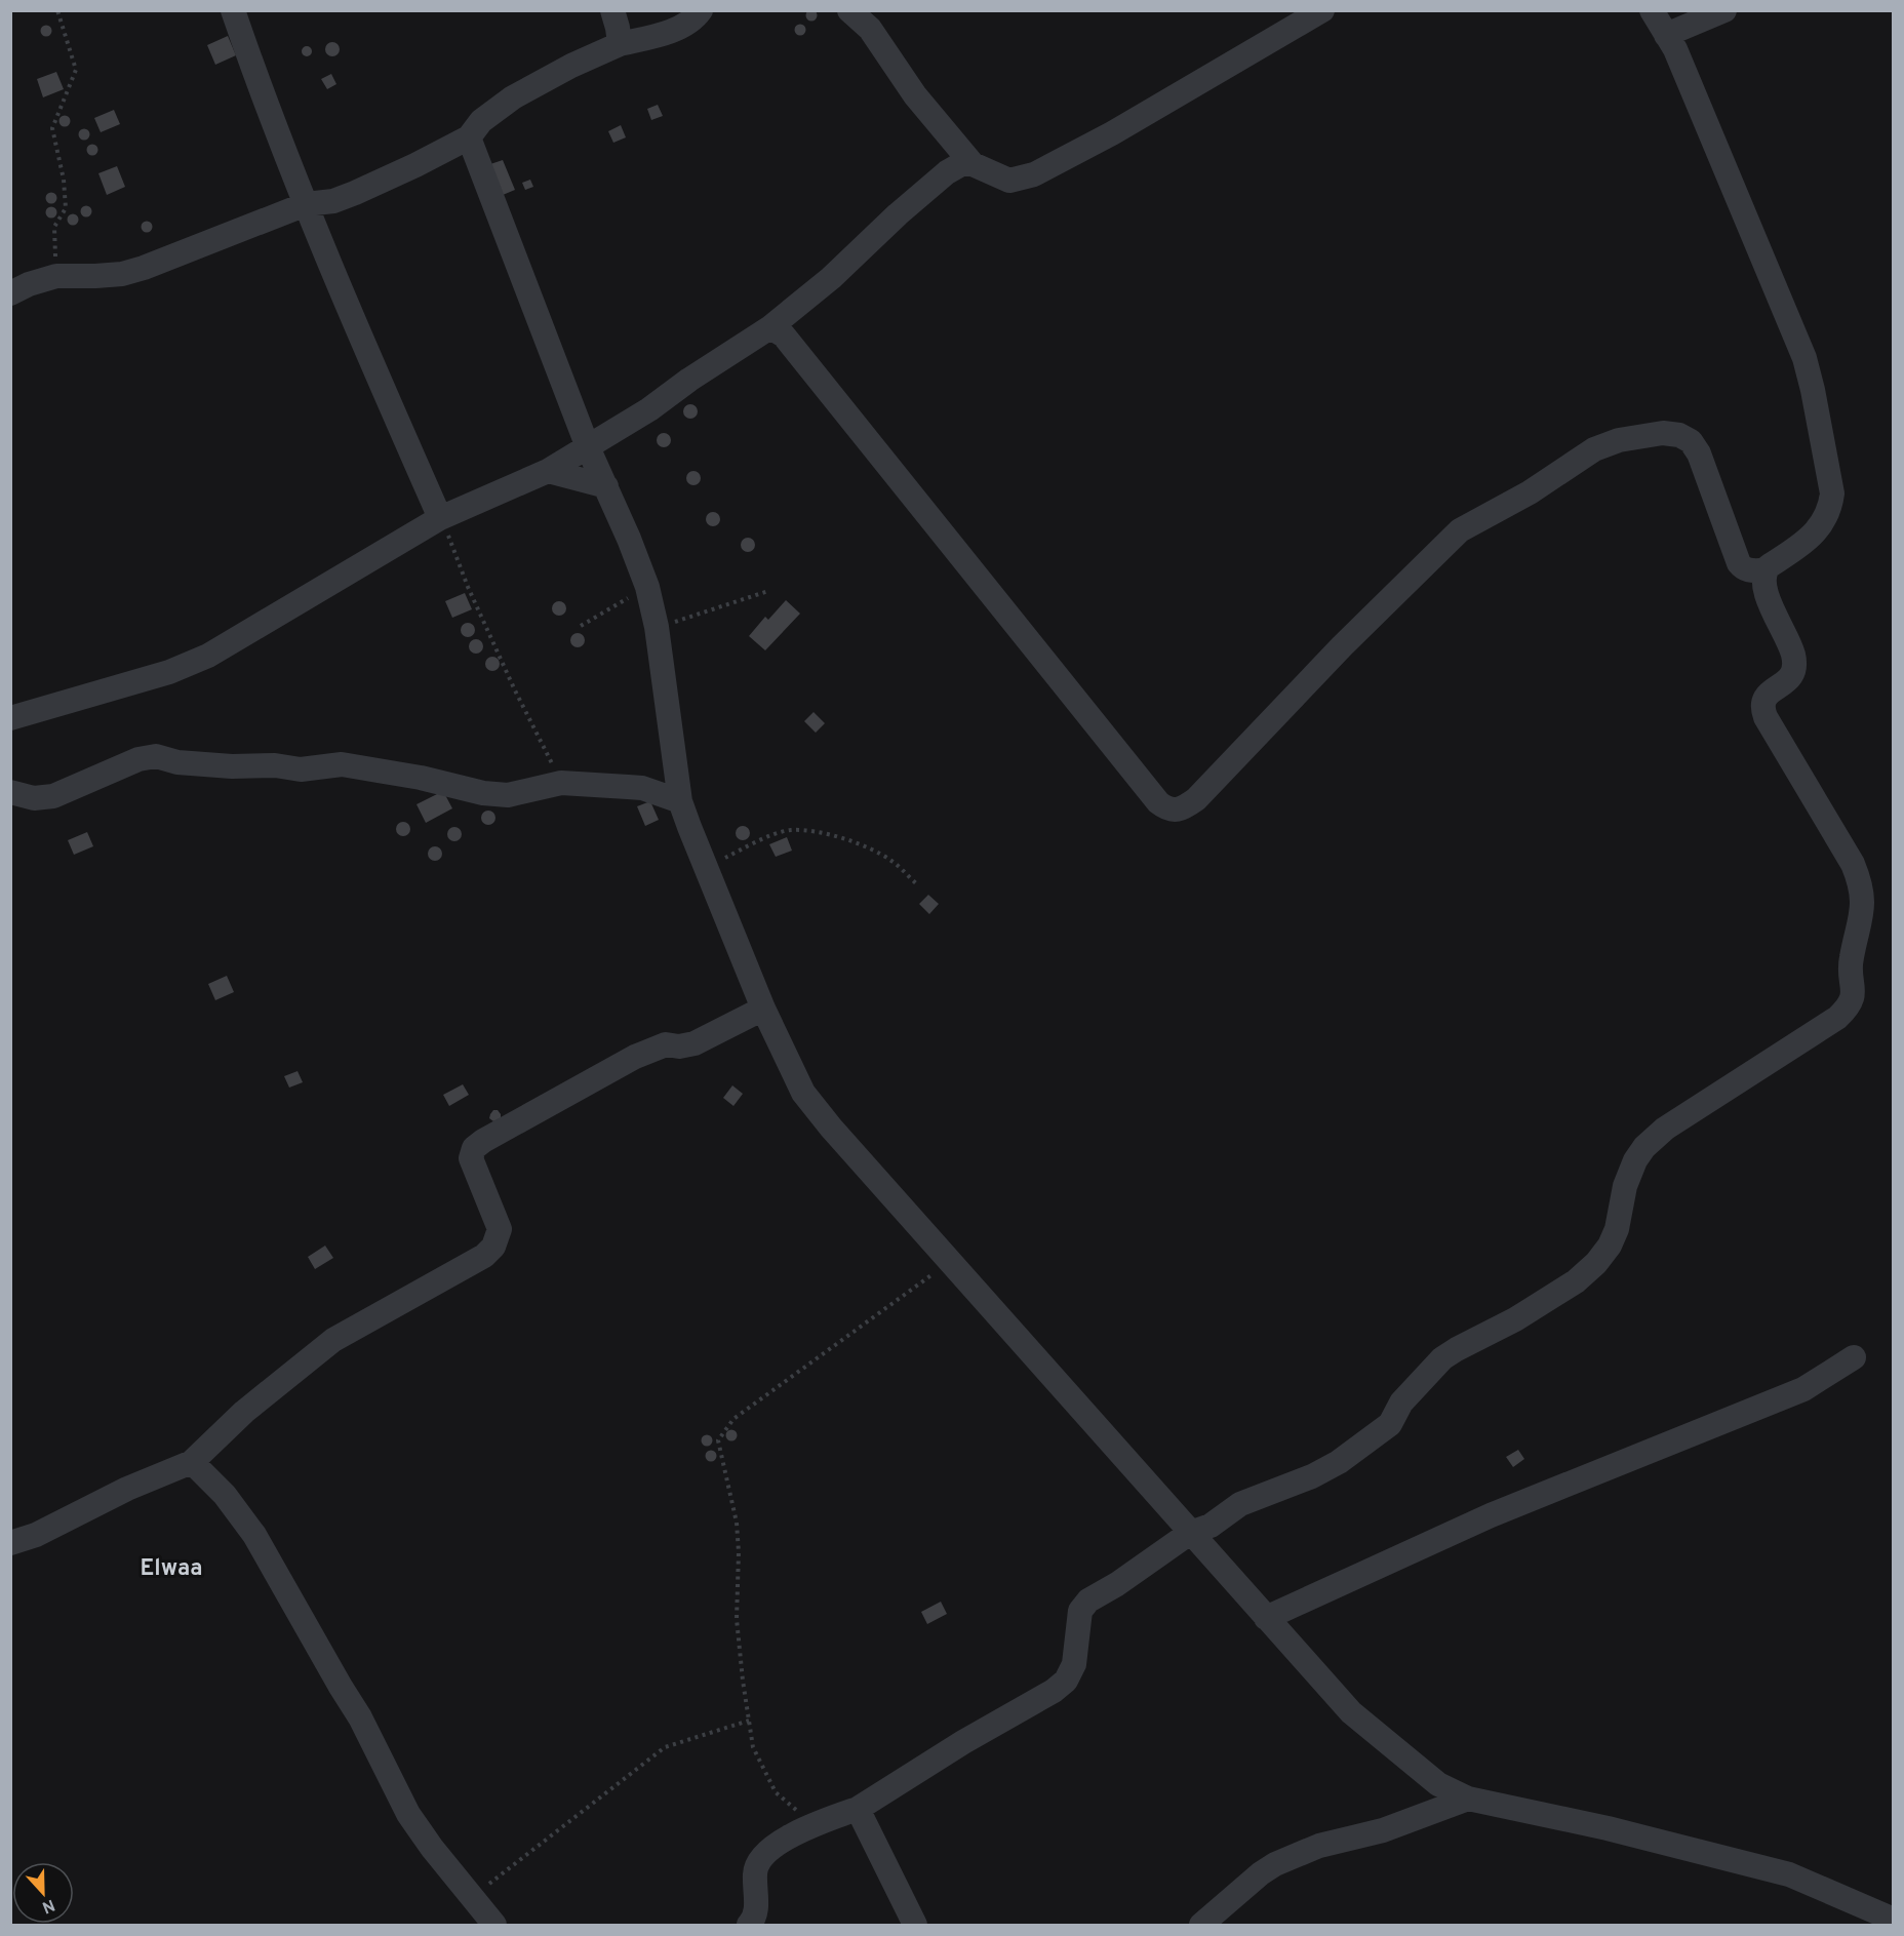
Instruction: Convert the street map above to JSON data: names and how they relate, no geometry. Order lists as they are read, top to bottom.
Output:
{
  "districts": ["Elwaa"],
  "north": "bottom"
}
